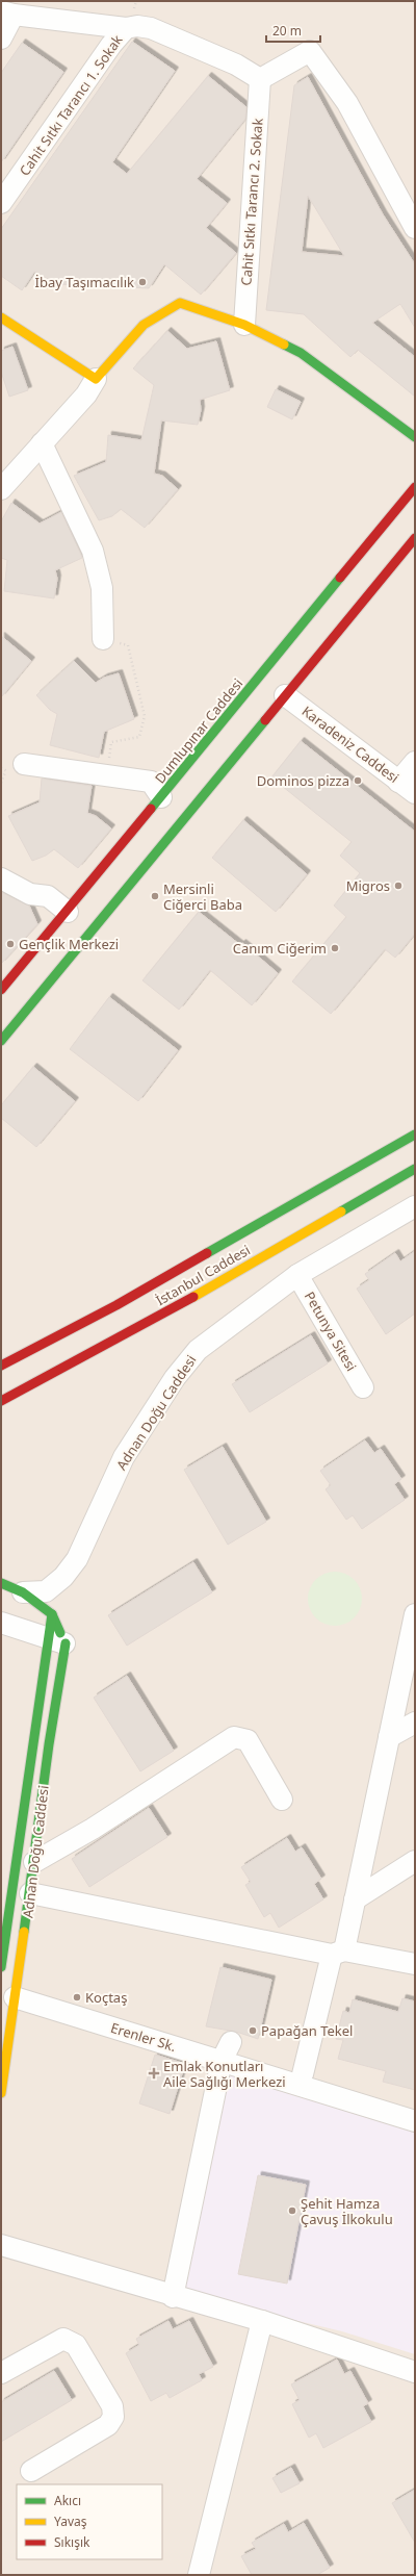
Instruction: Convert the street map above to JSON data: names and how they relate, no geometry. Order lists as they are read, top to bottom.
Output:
{
  "streets": {
    "main road": ["Dumlupınar Caddesi", "İstanbul Caddesi", "Adnan Doğu Caddesi"],
    "street": [
      "Cahit Sıtkı Tarancı 1. Sokak",
      "Cahit Sıtkı Tarancı 2. Sokak",
      "Karadeniz Caddesi",
      "Petunya Sitesi",
      "Erenler Sk."
    ]
  },
  "crossings": [
    ["Petunya Sitesi", "Adnan Doğu Caddesi"],
    ["Adnan Doğu Caddesi", "Erenler Sk."]
  ],
  "places": {
    "other": [
      "İbay Taşımacılık",
      "Dominos pizza",
      "Migros",
      "Mersinli Ciğerci Baba",
      "Gençlik Merkezi",
      "Canım Ciğerim",
      "Koçtaş",
      "Papağan Tekel",
      "Şehit Hamza Çavuş İlkokulu"
    ],
    "health": ["Emlak Konutları Aile Sağlığı Merkezi"]
  },
  "legend": ["Akıcı", "Yavaş", "Sıkışık"],
  "scale_bar": "20 m"
}
